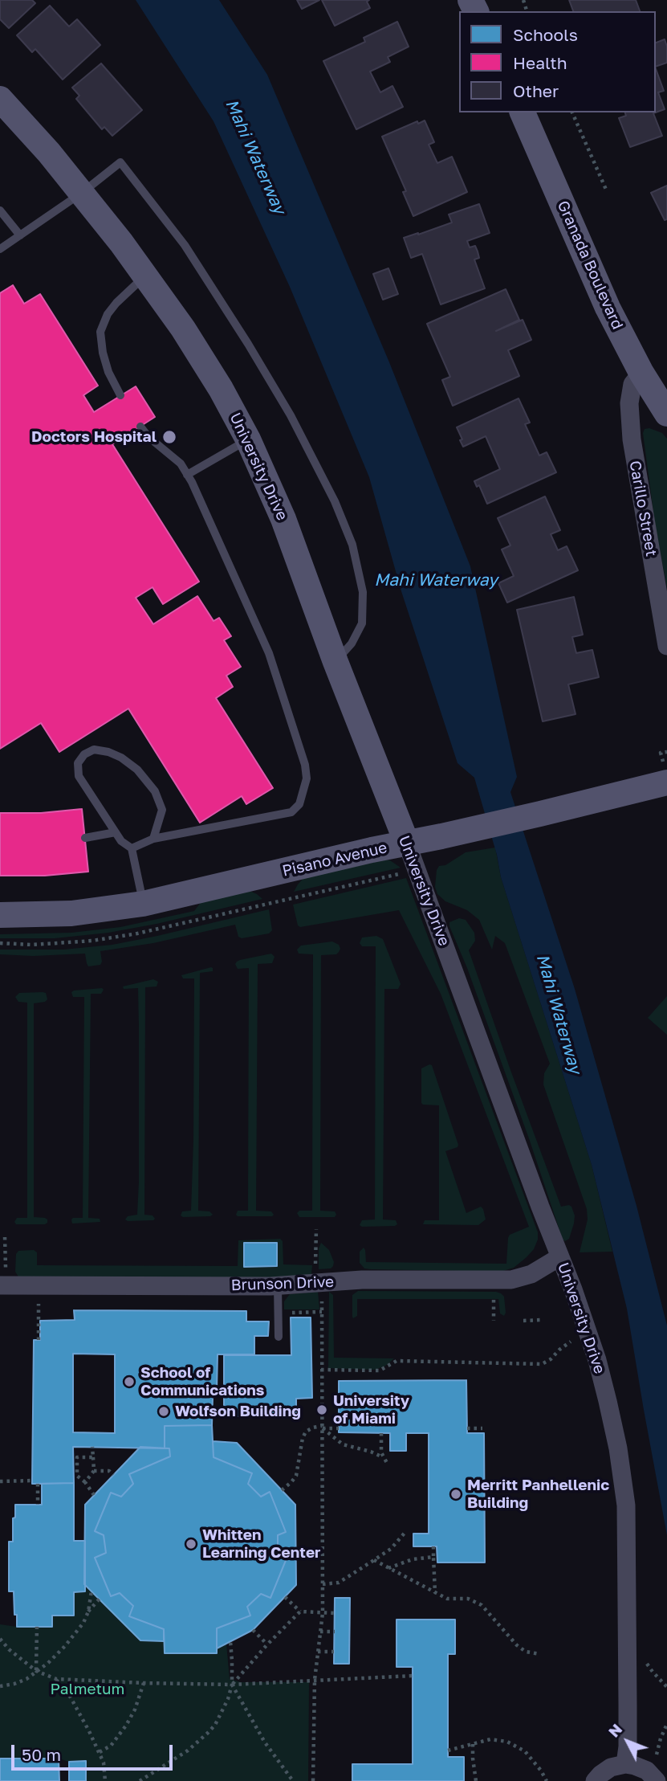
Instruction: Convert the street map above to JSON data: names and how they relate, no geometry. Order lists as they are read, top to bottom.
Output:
{
  "streets": {
    "street": [
      "Granada Boulevard",
      "University Drive",
      "Carillo Street",
      "Pisano Avenue",
      "Brunson Drive"
    ]
  },
  "crossings": [
    ["Granada Boulevard", "Carillo Street"],
    ["University Drive", "Pisano Avenue"],
    ["University Drive", "Brunson Drive"]
  ],
  "water": ["Mahi Waterway"],
  "parks": ["Palmetum"],
  "places": [
    "Doctors Hospital",
    "School of Communications",
    "University of Miami",
    "Wolfson Building",
    "Merritt Panhellenic Building",
    "Whitten Learning Center"
  ],
  "legend": ["Schools", "Health", "Other"],
  "scale_bar": "50 m",
  "north": "top left"
}
